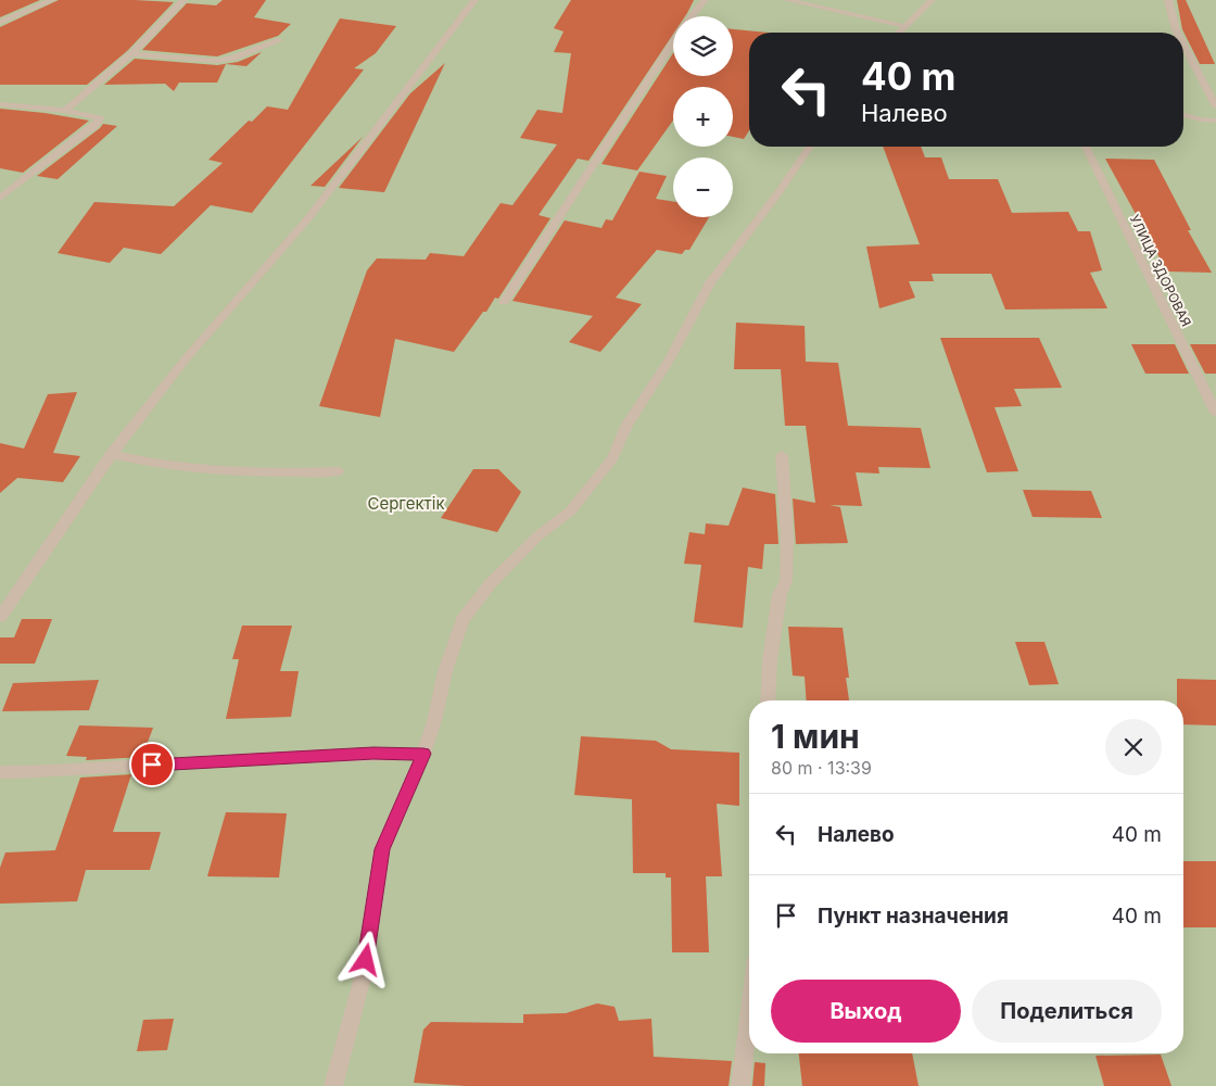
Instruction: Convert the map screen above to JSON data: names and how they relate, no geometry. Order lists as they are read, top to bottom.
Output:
{
  "streets": {
    "street": ["УЛИЦА ЗДОРОВАЯ"]
  },
  "parks": ["Сергектік"],
  "page": {
    "map_buttons": ["+", "−"],
    "turn": ["40 m", "Налево"],
    "heading": ["1 мин", "80 m · 13:39"],
    "list": [
      {
        "name": "Налево",
        "value": "40 m"
      },
      {
        "name": "Пункт назначения",
        "value": "40 m"
      }
    ],
    "buttons": ["Выход", "Поделиться"]
  }
}
